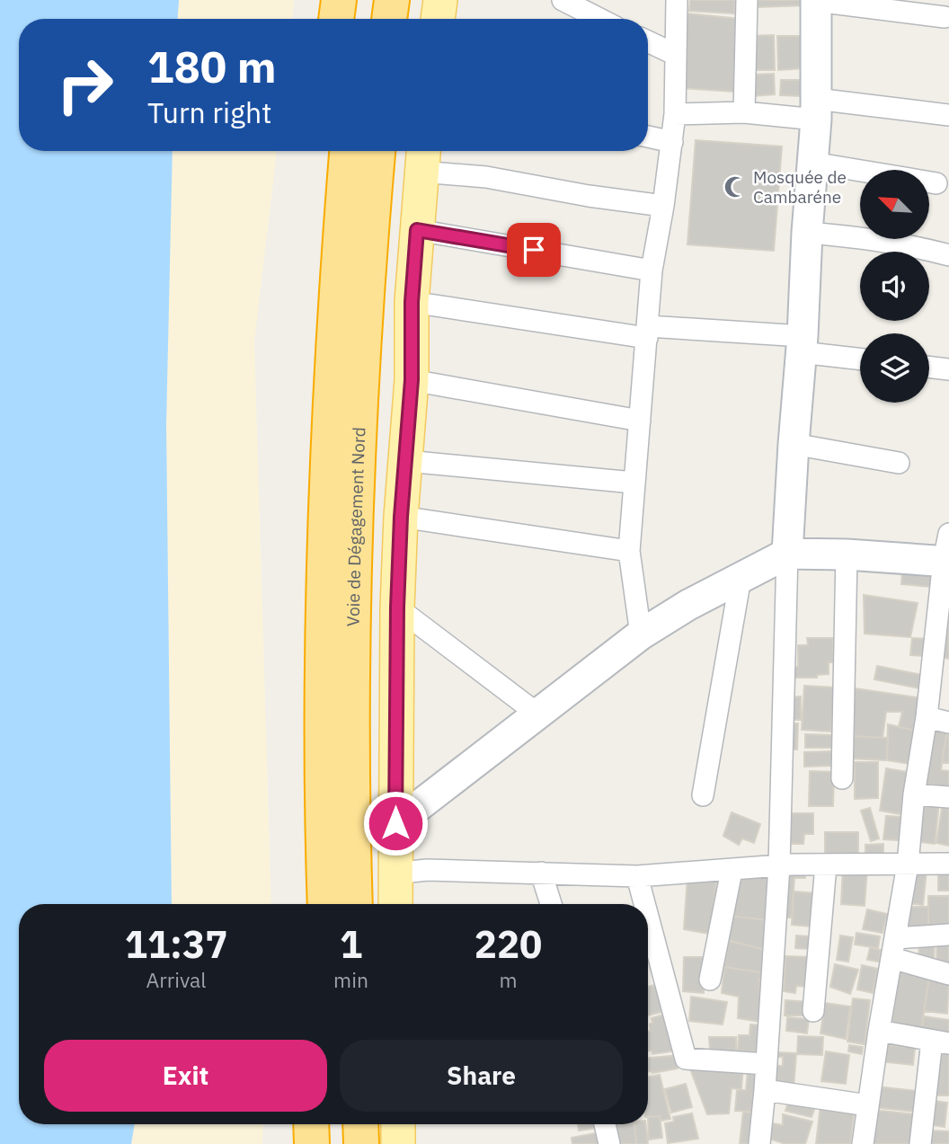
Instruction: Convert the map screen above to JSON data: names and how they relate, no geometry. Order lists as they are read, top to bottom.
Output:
{
  "streets": {
    "highway": ["Voie de Dégagement Nord"]
  },
  "places": {
    "mosque": ["Mosquée de Cambaréne"]
  },
  "north": "top left",
  "page": {
    "turn": ["180 m", "Turn right"],
    "eta": [
      "11:37",
      "Arrival",
      "1",
      "min",
      "220",
      "m"
    ],
    "buttons": ["Exit", "Share"]
  }
}
